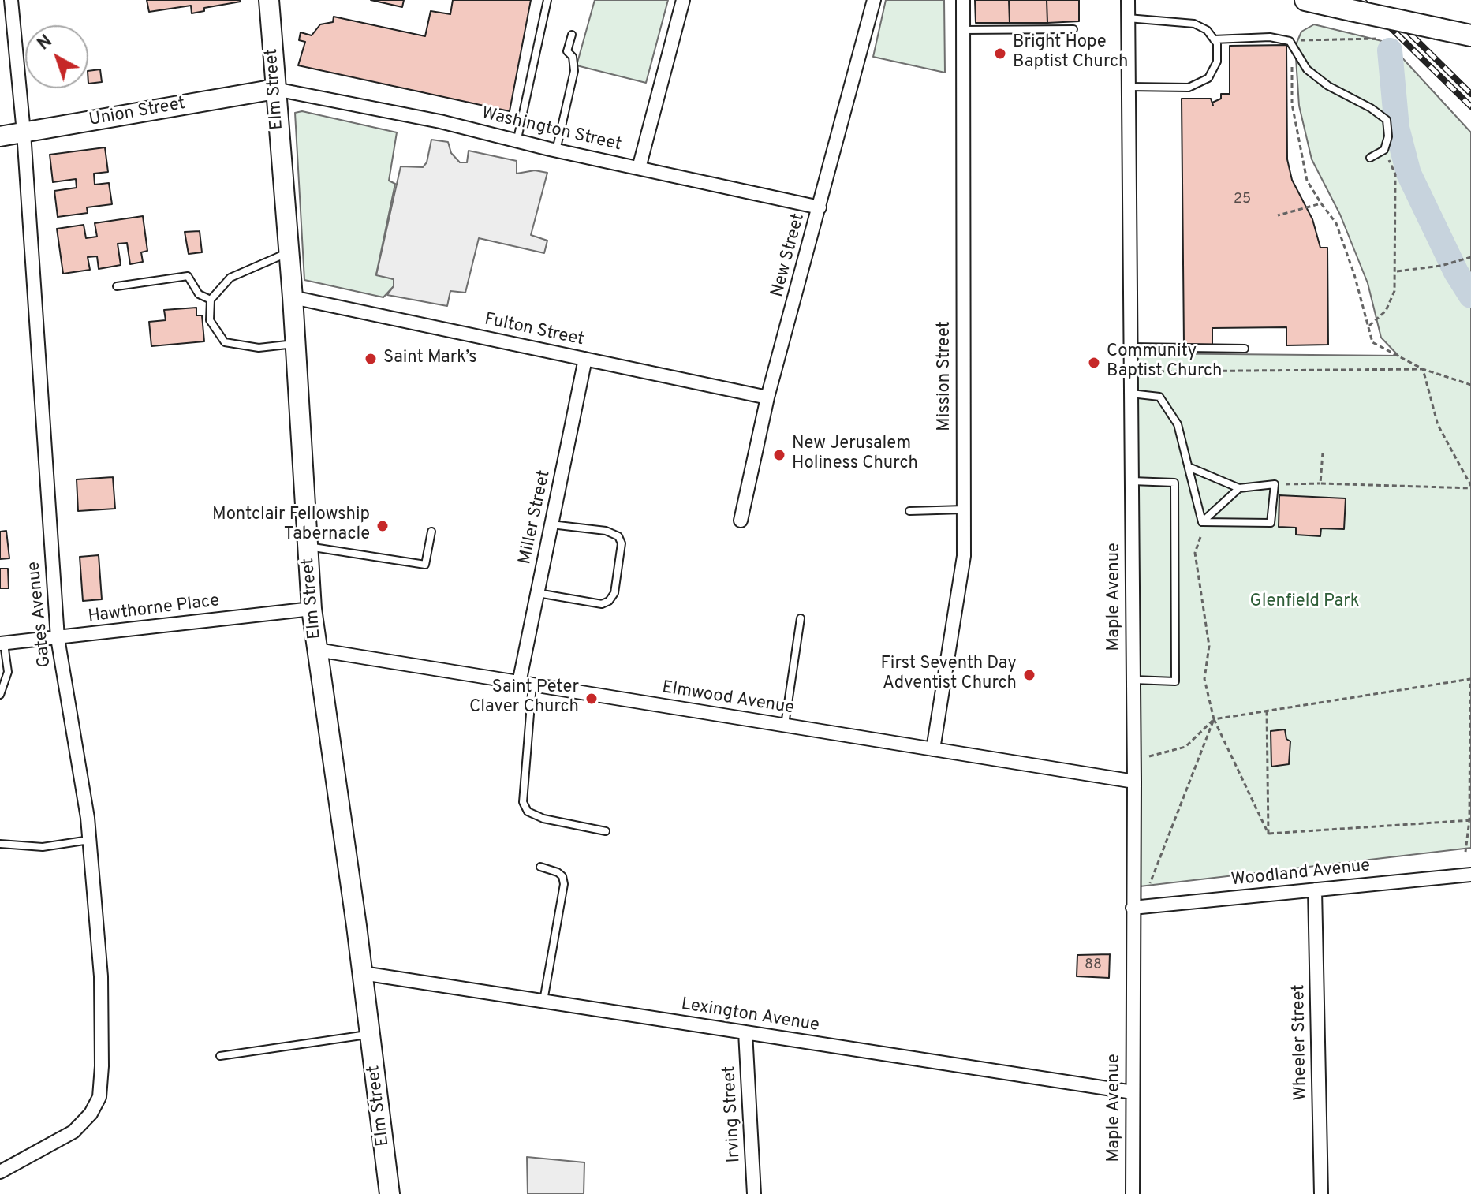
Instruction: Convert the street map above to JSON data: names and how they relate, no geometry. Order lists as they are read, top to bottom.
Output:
{
  "streets": {
    "street": [
      "Elm Street",
      "Union Street",
      "Washington Street",
      "New Street",
      "Fulton Street",
      "Mission Street",
      "Miller Street",
      "Maple Avenue",
      "Hawthorne Place",
      "Gates Avenue",
      "Elmwood Avenue",
      "Woodland Avenue",
      "Lexington Avenue",
      "Wheeler Street",
      "Irving Street"
    ]
  },
  "crossings": [
    ["Elm Street", "Union Street"],
    ["Elm Street", "Washington Street"],
    ["Elm Street", "Fulton Street"],
    ["Elm Street", "Hawthorne Place"],
    ["Elm Street", "Elmwood Avenue"],
    ["Elm Street", "Lexington Avenue"],
    ["Union Street", "Washington Street"],
    ["Union Street", "Gates Avenue"],
    ["Washington Street", "New Street"],
    ["New Street", "Fulton Street"],
    ["Fulton Street", "Miller Street"],
    ["Mission Street", "Elmwood Avenue"],
    ["Miller Street", "Elmwood Avenue"],
    ["Maple Avenue", "Elmwood Avenue"],
    ["Maple Avenue", "Woodland Avenue"],
    ["Maple Avenue", "Lexington Avenue"],
    ["Hawthorne Place", "Gates Avenue"],
    ["Woodland Avenue", "Wheeler Street"],
    ["Lexington Avenue", "Irving Street"]
  ],
  "parks": ["Glenfield Park"],
  "places": [
    "Bright Hope Baptist Church",
    "Saint Mark’s",
    "Community Baptist Church",
    "New Jerusalem Holiness Church",
    "Montclair Fellowship Tabernacle",
    "First Seventh Day Adventist Church",
    "Saint Peter Claver Church"
  ],
  "house_numbers": ["25", "88"],
  "north": "top left"
}
